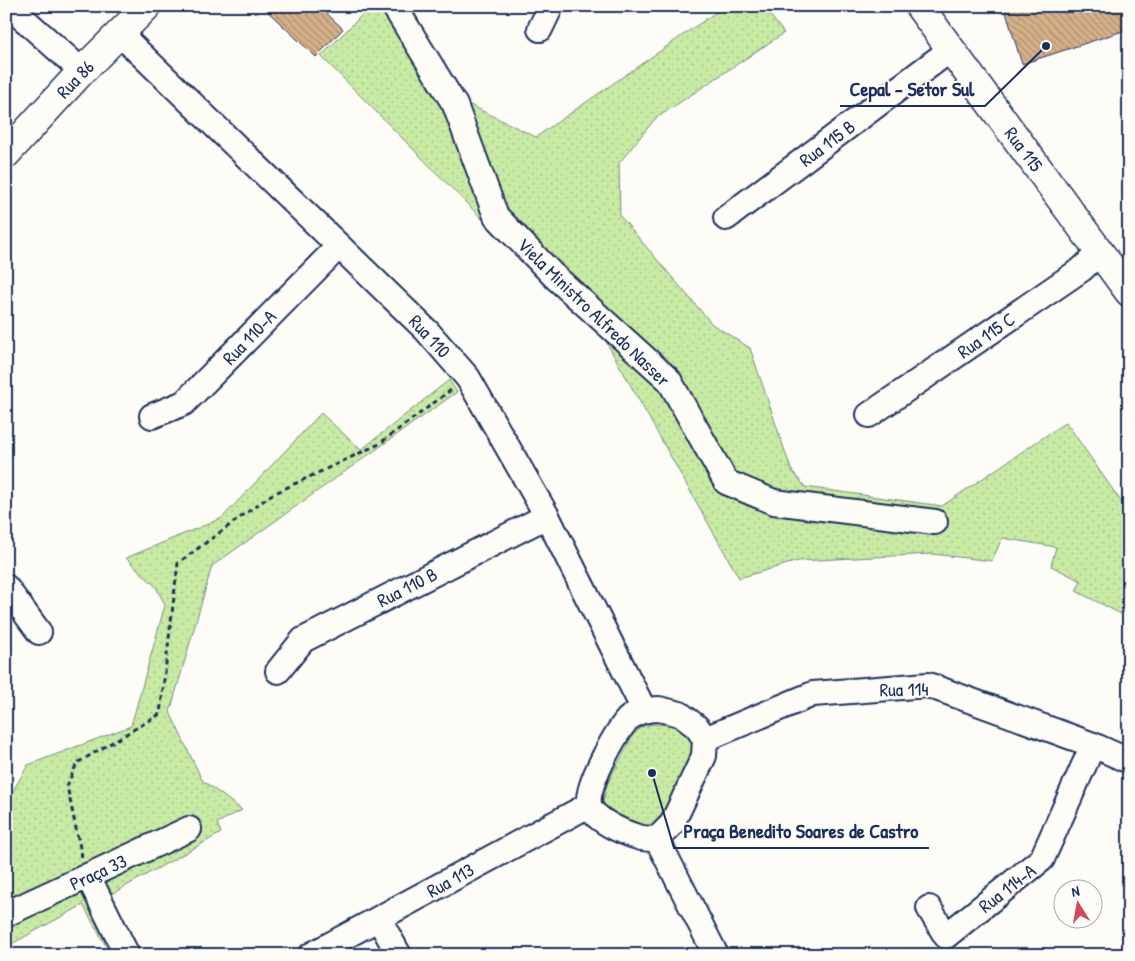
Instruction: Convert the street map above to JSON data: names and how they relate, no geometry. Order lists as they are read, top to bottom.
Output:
{
  "streets": {
    "street": [
      "Rua 86",
      "Rua 115 B",
      "Rua 115",
      "Viela Ministro Alfredo Nasser",
      "Rua 115 C",
      "Rua 110",
      "Rua 110-A",
      "Rua 110 B",
      "Rua 114",
      "Praça 33",
      "Rua 113",
      "Rua 114-A"
    ]
  },
  "crossings": [
    ["Rua 86", "Rua 110"],
    ["Rua 115 B", "Rua 115"],
    ["Rua 115", "Rua 115 C"],
    ["Rua 110", "Rua 110-A"],
    ["Rua 110", "Rua 110 B"],
    ["Rua 110", "Rua 114"],
    ["Rua 110", "Rua 113"],
    ["Rua 114", "Rua 113"],
    ["Rua 114", "Rua 114-A"]
  ],
  "places": ["Cepal - Setor Sul", "Praça Benedito Soares de Castro"],
  "north": "top"
}
